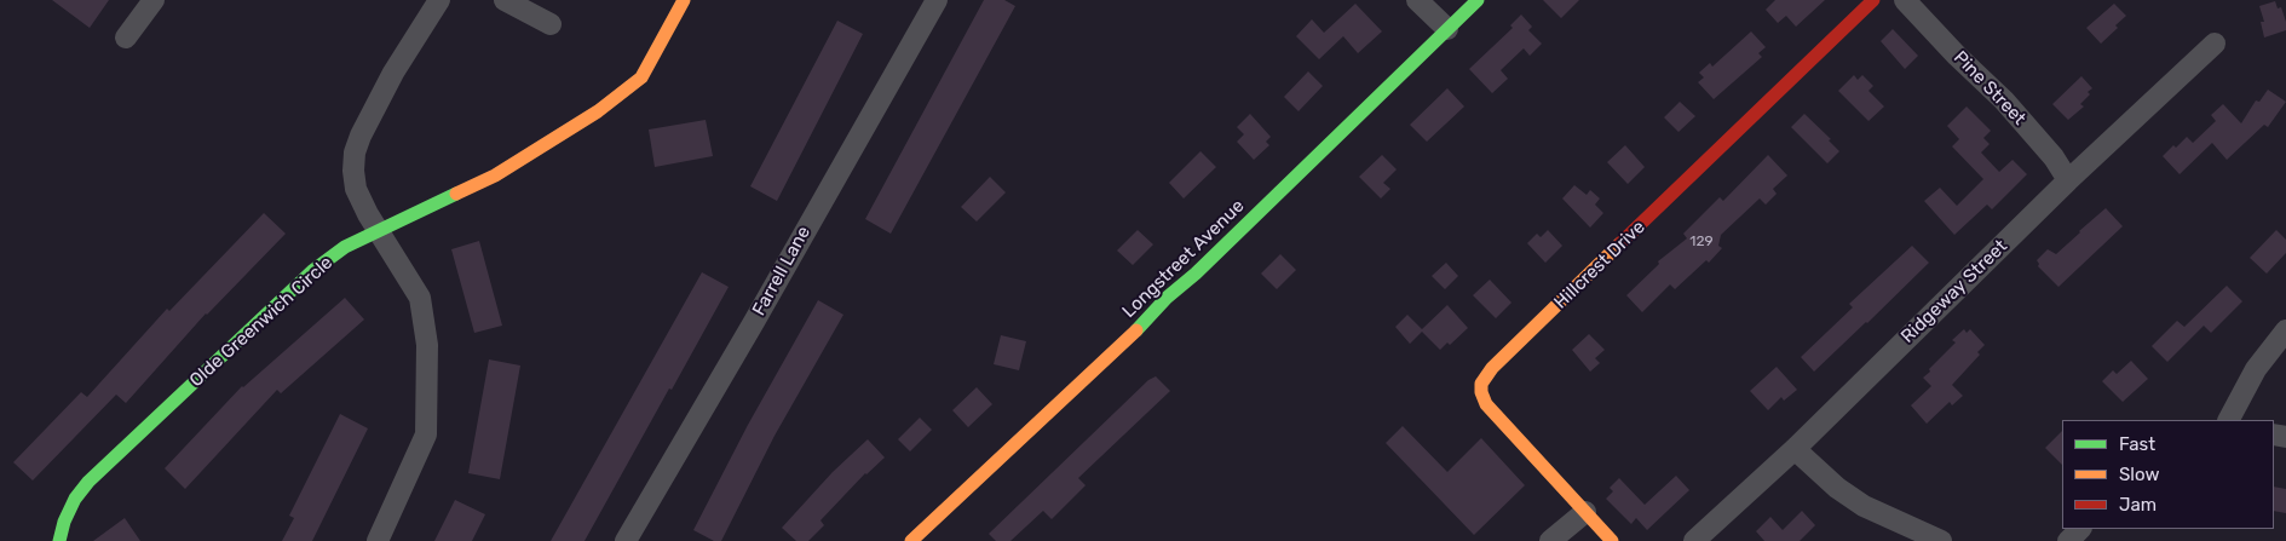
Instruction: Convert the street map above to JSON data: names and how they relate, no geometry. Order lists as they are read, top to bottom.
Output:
{
  "streets": {
    "street": [
      "Pine Street",
      "Longstreet Avenue",
      "Hillcrest Drive",
      "Farrell Lane",
      "Ridgeway Street",
      "Olde Greenwich Circle"
    ]
  },
  "crossings": [
    ["Pine Street", "Ridgeway Street"]
  ],
  "house_numbers": ["129"],
  "legend": ["Fast", "Slow", "Jam"]
}
